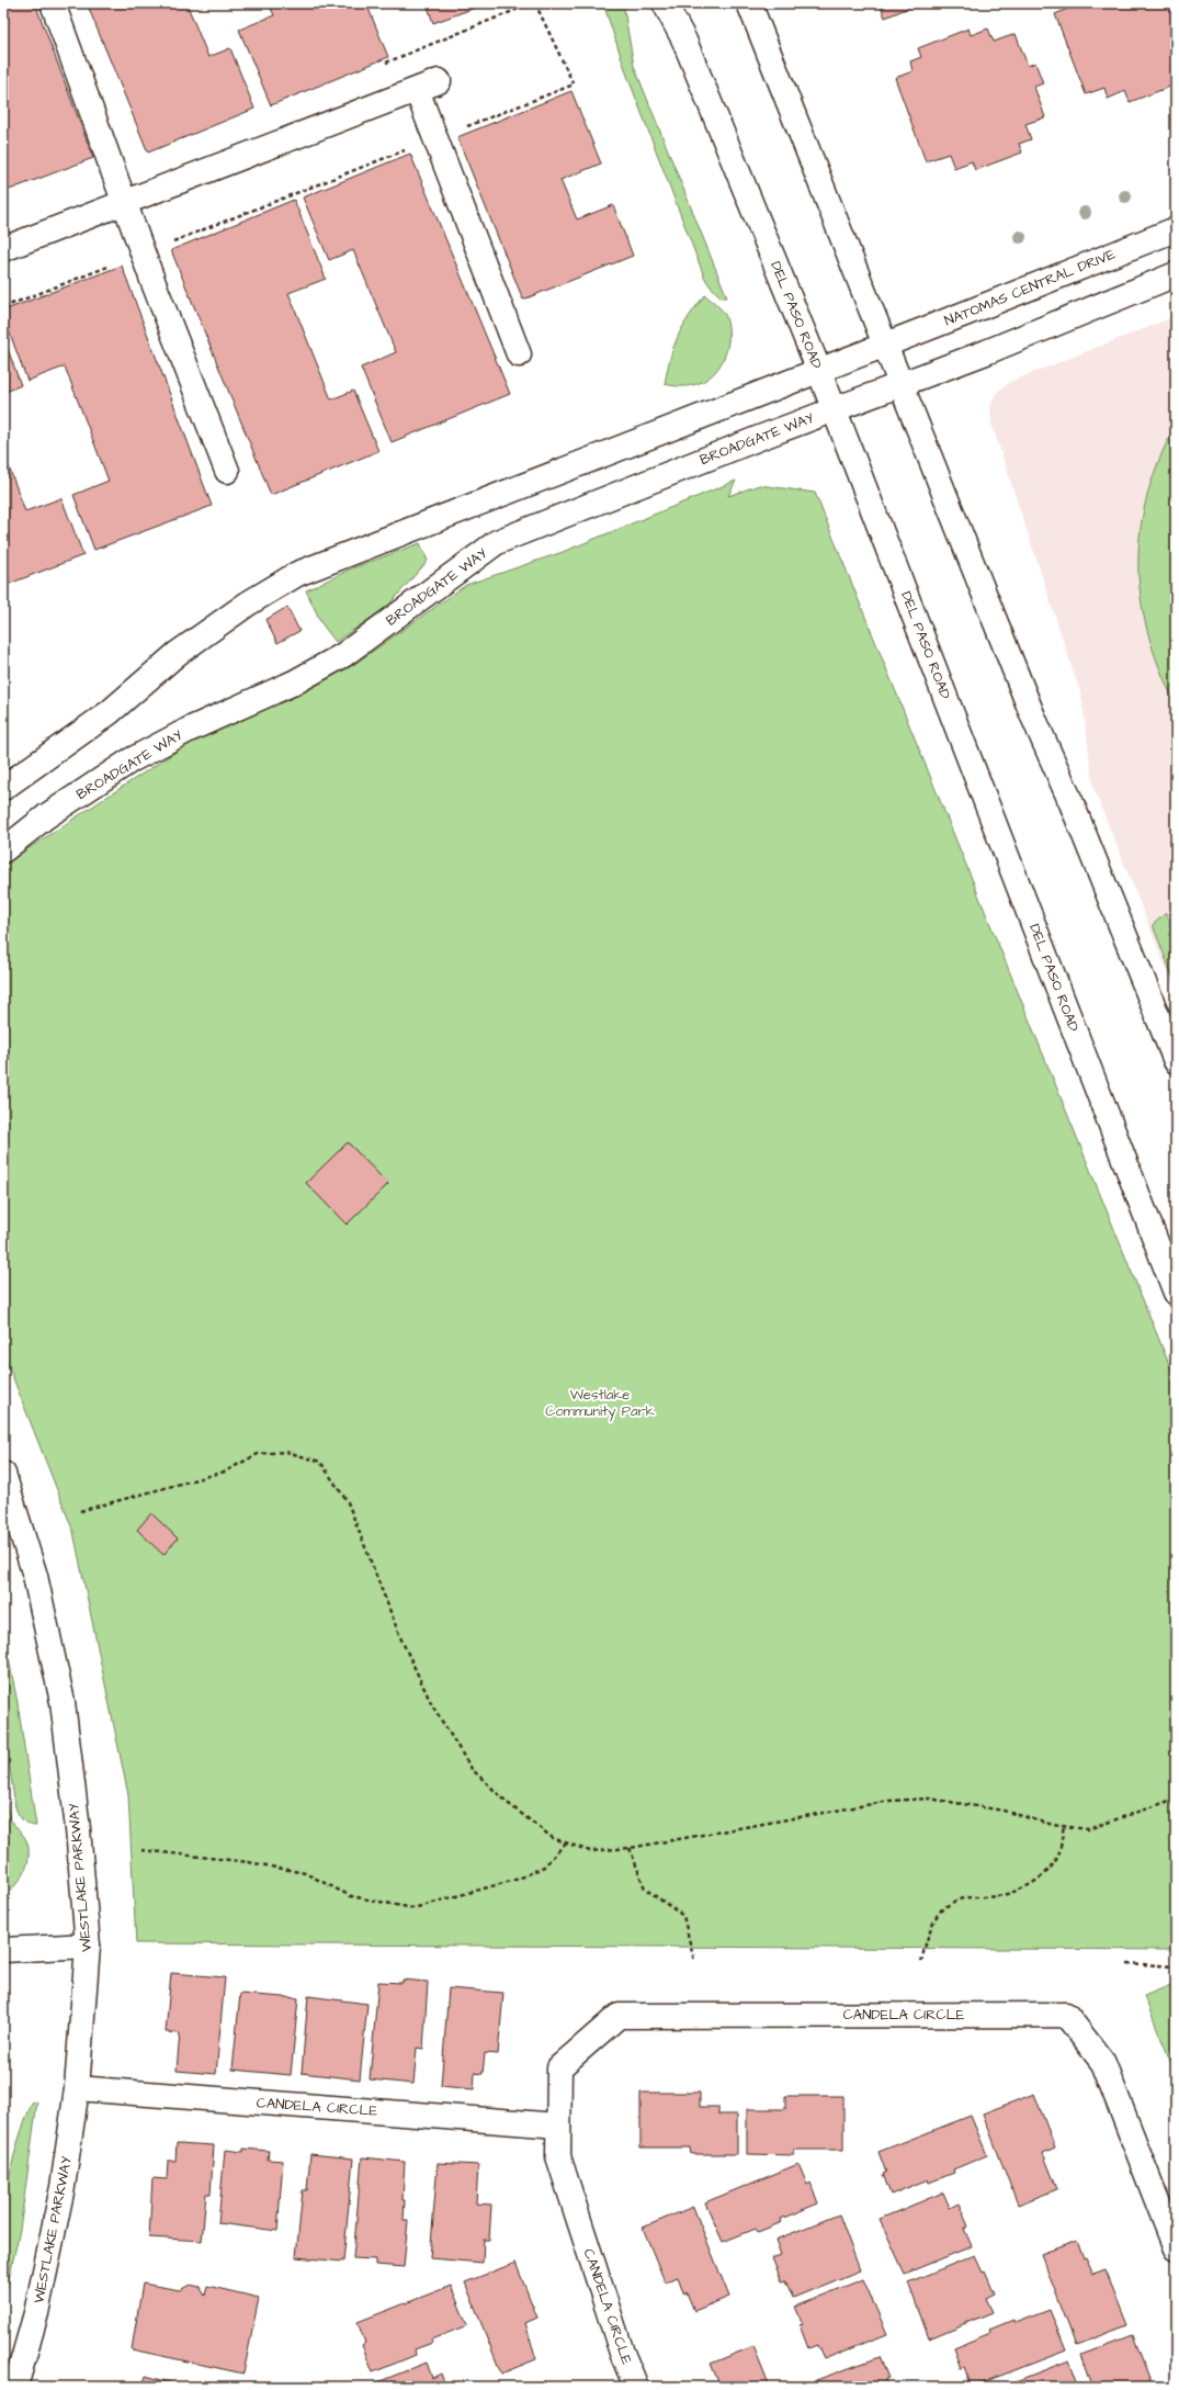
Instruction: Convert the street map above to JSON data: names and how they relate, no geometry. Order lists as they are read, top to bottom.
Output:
{
  "streets": {
    "street": [
      "NATOMAS CENTRAL DRIVE",
      "DEL PASO ROAD",
      "BROADGATE WAY",
      "WESTLAKE PARKWAY",
      "CANDELA CIRCLE"
    ]
  },
  "crossings": [
    ["DEL PASO ROAD", "BROADGATE WAY"],
    ["WESTLAKE PARKWAY", "CANDELA CIRCLE"]
  ],
  "parks": ["Westlake Community Park"]
}
